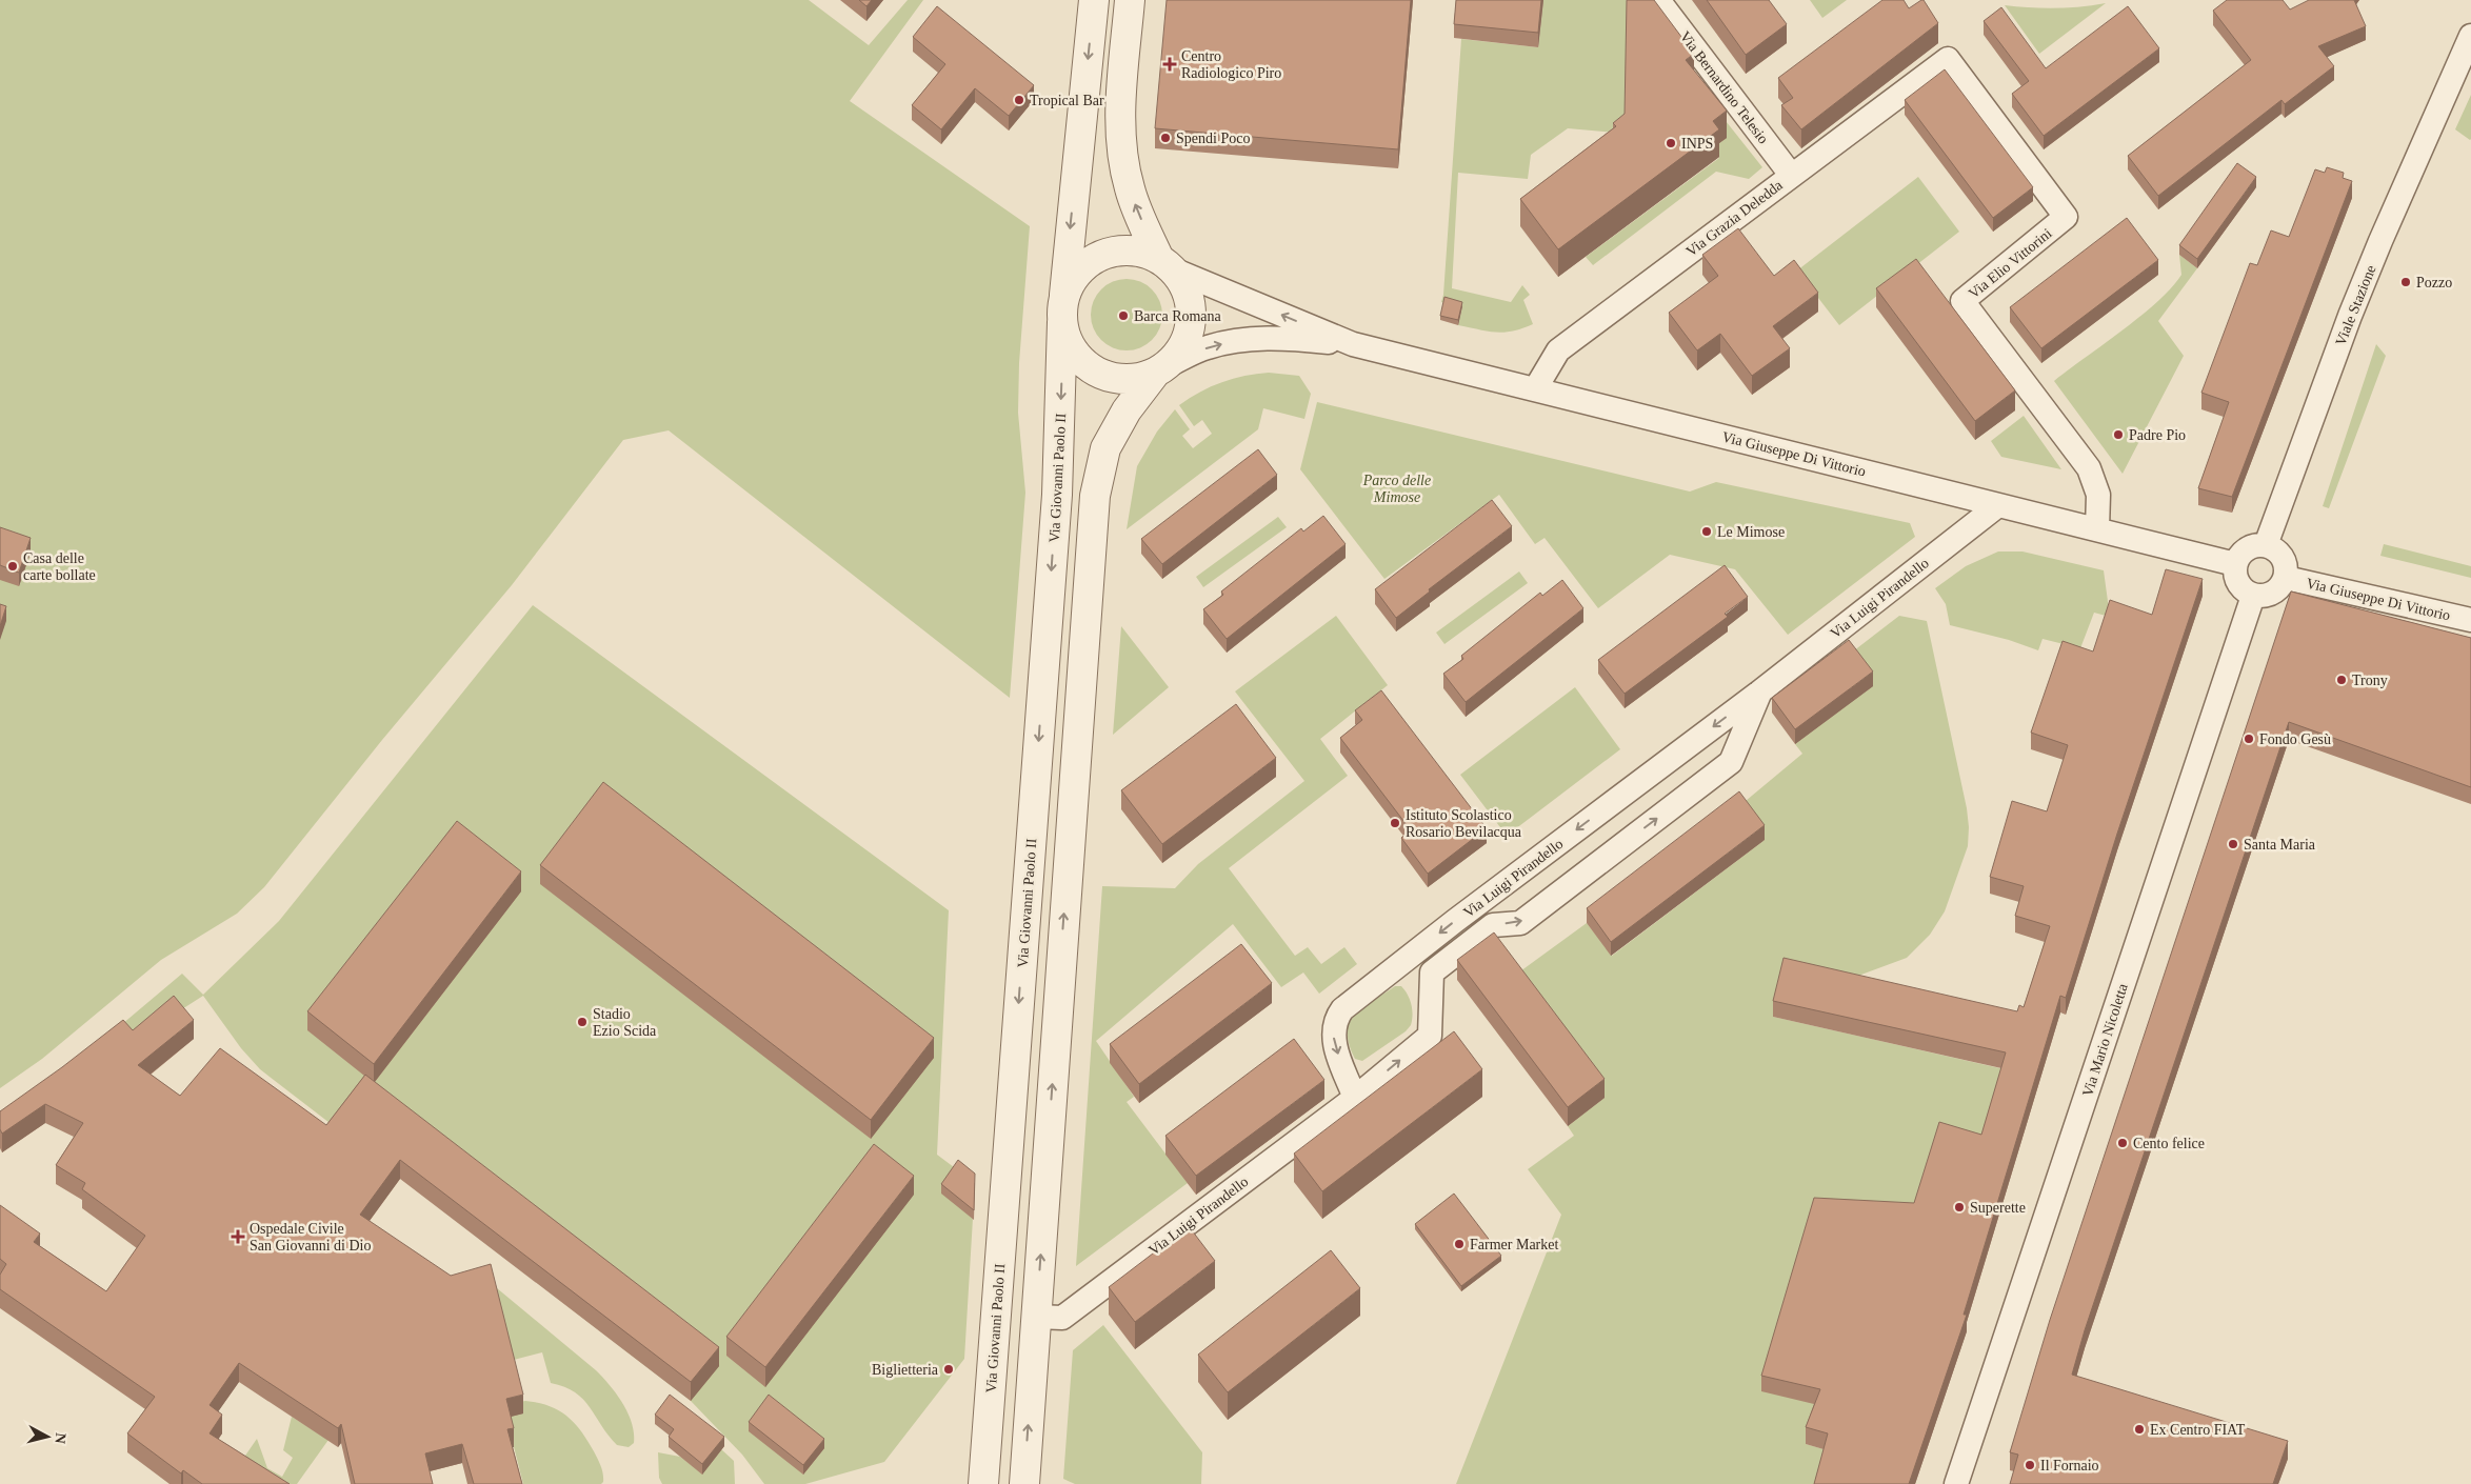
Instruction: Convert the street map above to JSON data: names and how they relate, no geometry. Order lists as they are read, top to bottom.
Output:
{
  "streets": {
    "street": [
      "Via Bernardino Telesio",
      "Via Grazia Deledda",
      "Via Elio Vittorini",
      "Viale Stazione",
      "Via Giuseppe Di Vittorio",
      "Via Giovanni Paolo II",
      "Via Luigi Pirandello",
      "Via Mario Nicoletta"
    ]
  },
  "crossings": [
    ["Via Bernardino Telesio", "Via Grazia Deledda"],
    ["Via Grazia Deledda", "Via Elio Vittorini"],
    ["Via Grazia Deledda", "Via Giuseppe Di Vittorio"],
    ["Via Elio Vittorini", "Via Giuseppe Di Vittorio"],
    ["Viale Stazione", "Via Giuseppe Di Vittorio"],
    ["Viale Stazione", "Via Mario Nicoletta"],
    ["Via Giuseppe Di Vittorio", "Via Luigi Pirandello"],
    ["Via Giuseppe Di Vittorio", "Via Mario Nicoletta"]
  ],
  "parks": ["Parco delle Mimose"],
  "places": {
    "health": ["Centro Radiologico Piro", "Ospedale Civile San Giovanni di Dio"],
    "other": [
      "Tropical Bar",
      "Spendi Poco",
      "INPS",
      "Pozzo",
      "Barca Romana",
      "Padre Pio",
      "Le Mimose",
      "Casa delle carte bollate",
      "Trony",
      "Fondo Gesù",
      "Istituto Scolastico Rosario Bevilacqua",
      "Santa Maria",
      "Stadio Ezio Scida",
      "Cento felice",
      "Superette",
      "Farmer Market",
      "Biglietteria",
      "Ex Centro FIAT",
      "Il Fornaio"
    ]
  },
  "north": "right"
}
